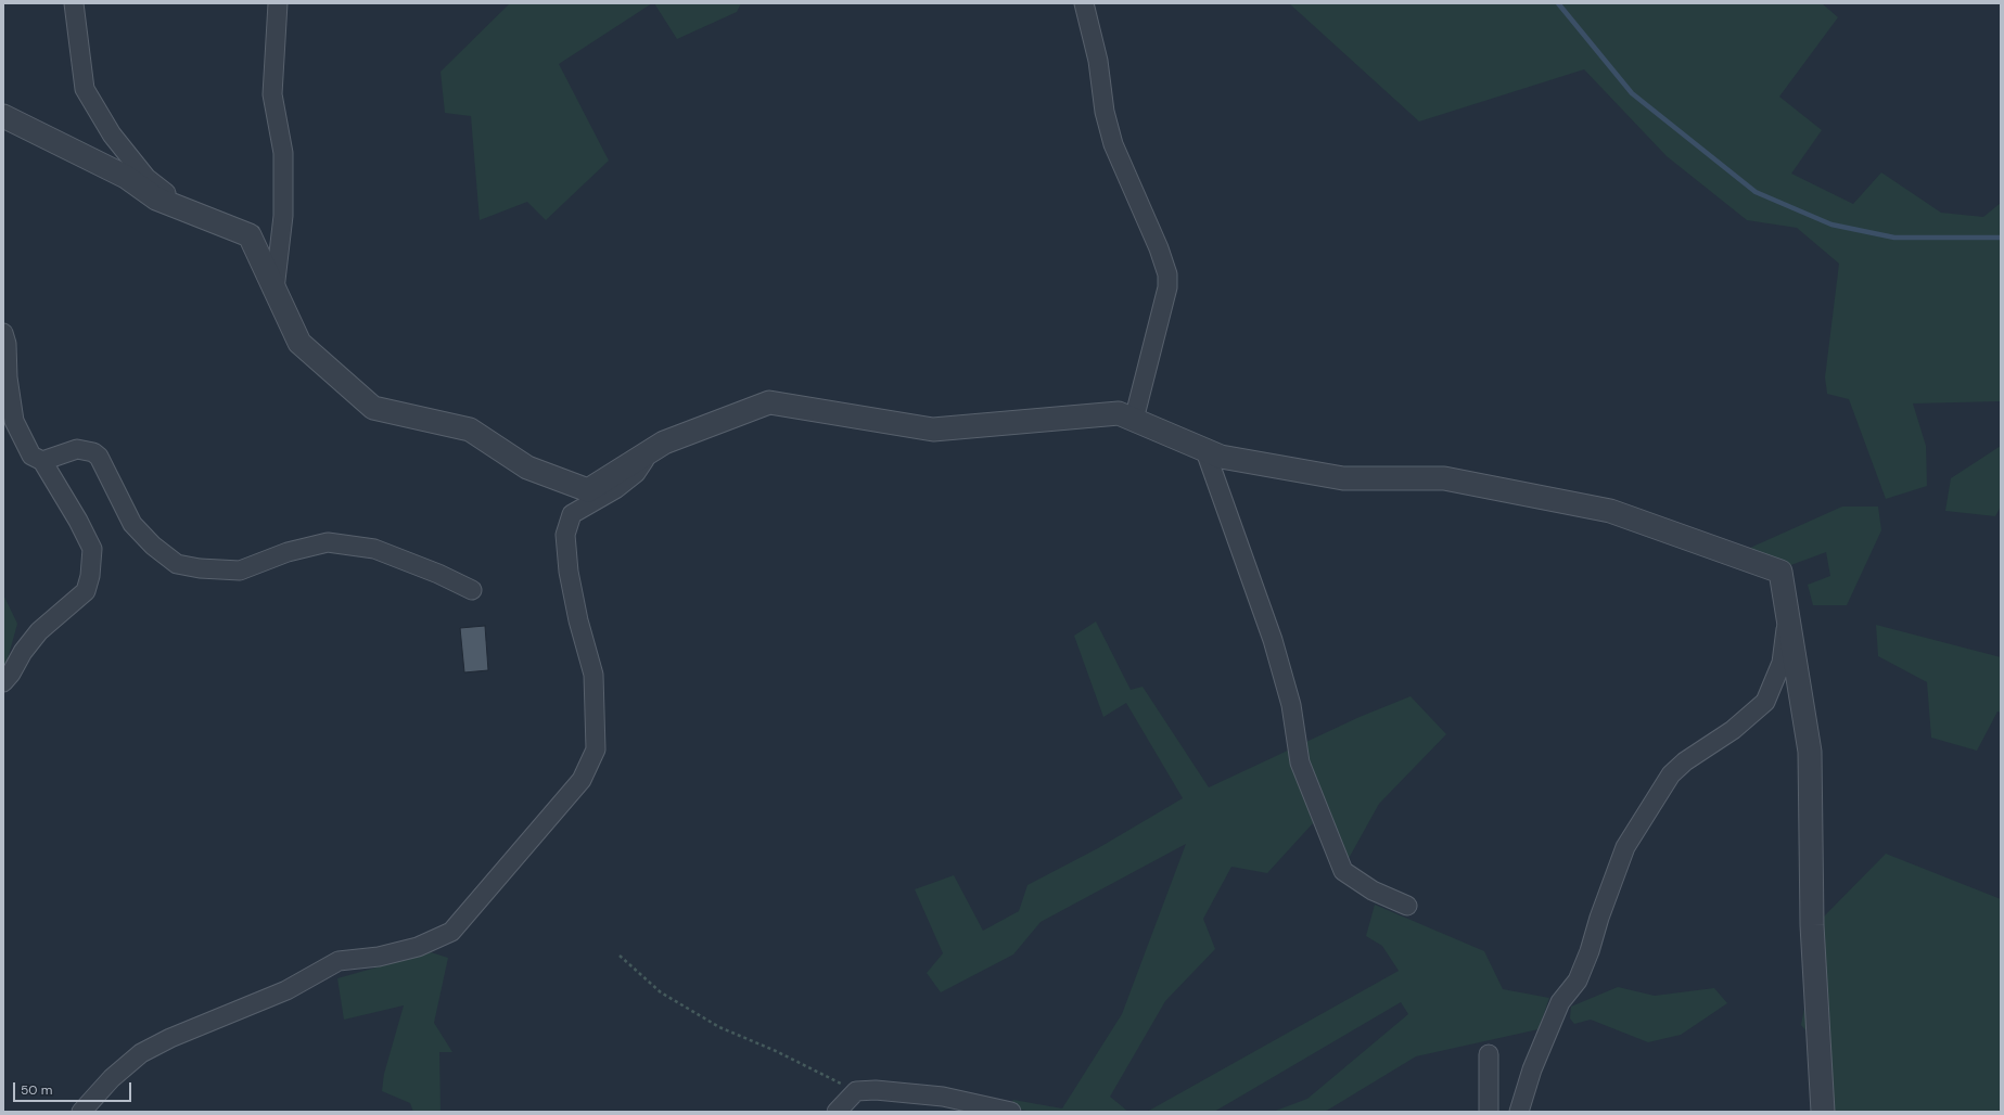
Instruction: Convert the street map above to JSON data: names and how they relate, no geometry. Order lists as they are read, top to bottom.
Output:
{
  "scale_bar": "50 m"
}
